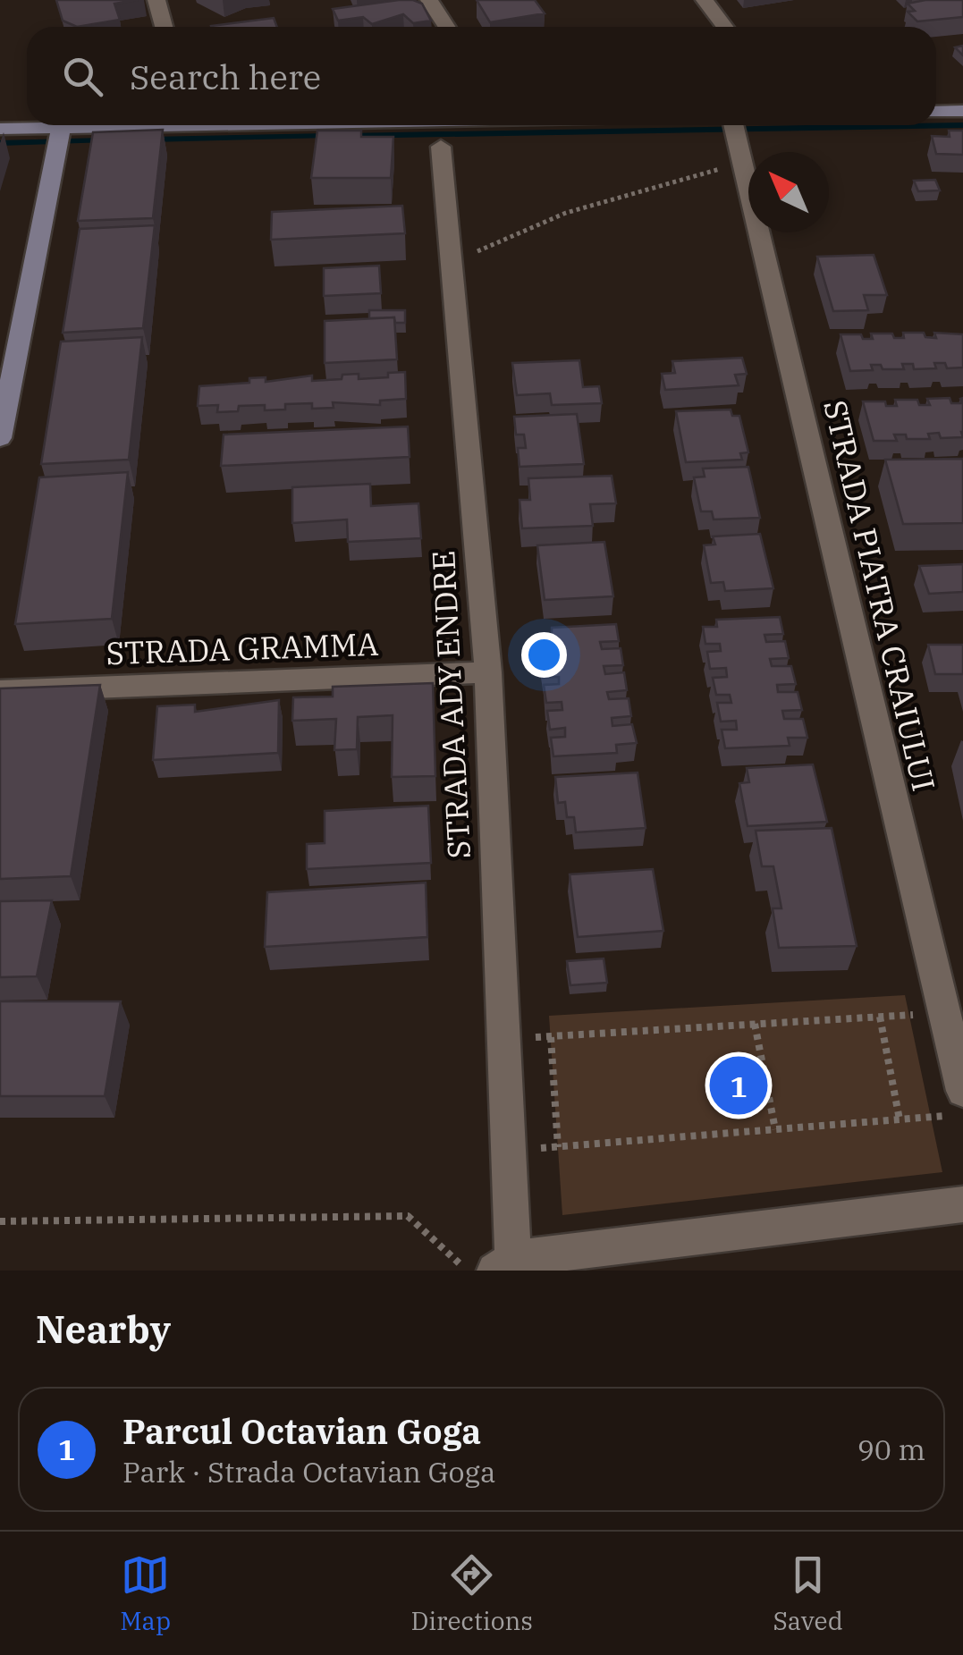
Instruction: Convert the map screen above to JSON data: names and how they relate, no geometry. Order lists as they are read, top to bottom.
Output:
{
  "streets": {
    "street": ["STRADA PIATRA CRAIULUI", "STRADA GRAMMA", "STRADA ADY ENDRE"]
  },
  "crossings": [
    ["STRADA GRAMMA", "STRADA ADY ENDRE"]
  ],
  "north": "top left",
  "page": {
    "search": "Search here",
    "pins": "1",
    "heading": "Nearby",
    "list": [
      {
        "mark": "1",
        "name": "Parcul Octavian Goga",
        "note": "Park · Strada Octavian Goga",
        "value": "90 m"
      }
    ],
    "nav": ["Map", "Directions", "Saved"]
  }
}
